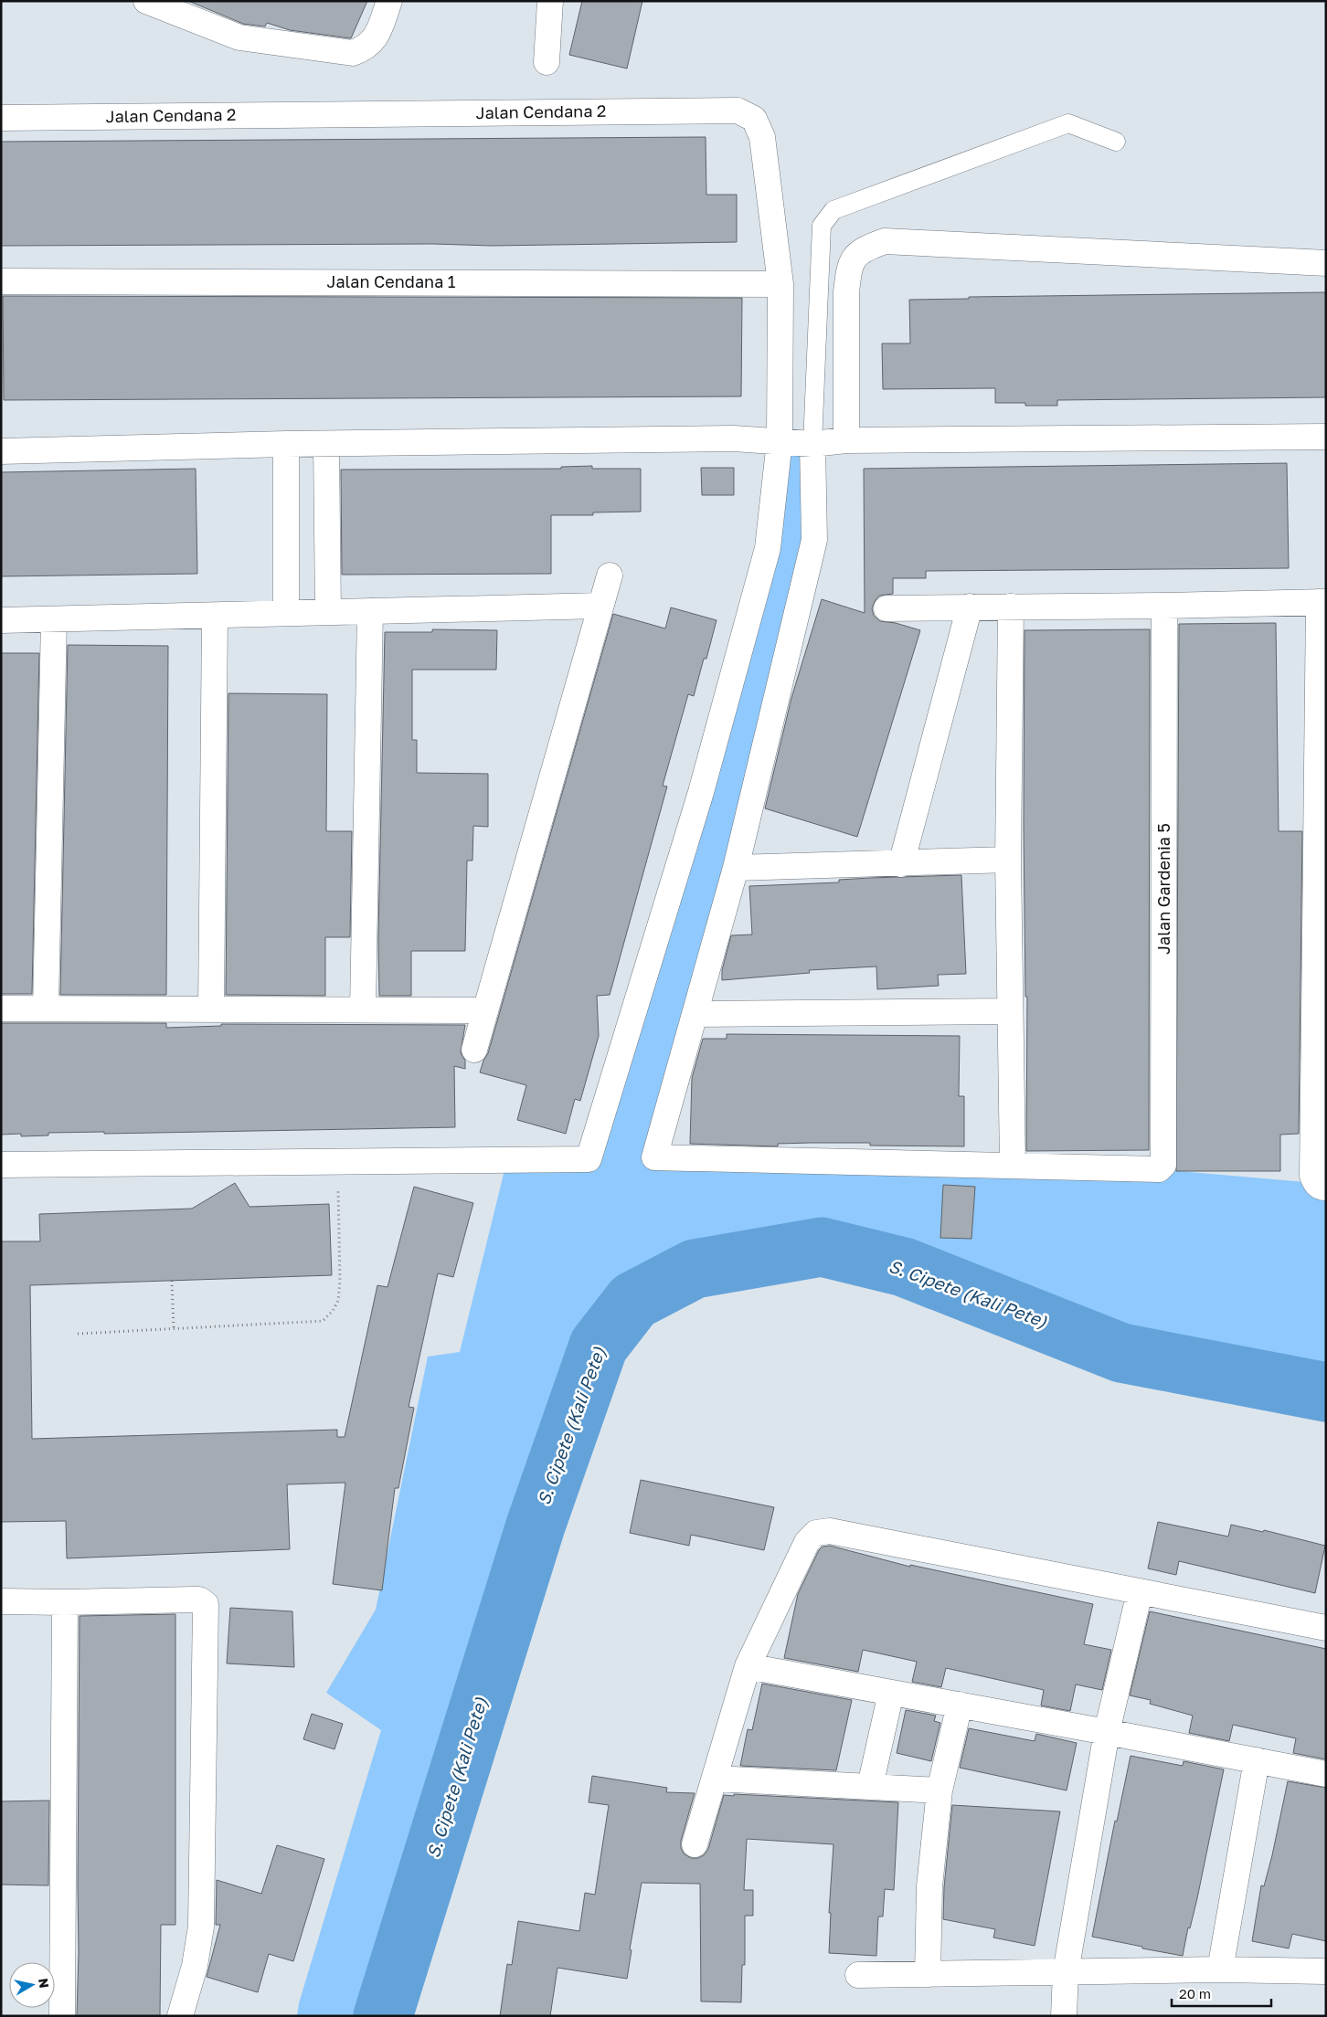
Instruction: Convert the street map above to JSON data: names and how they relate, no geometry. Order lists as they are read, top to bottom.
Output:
{
  "streets": {
    "street": ["Jalan Cendana 2", "Jalan Cendana 1", "Jalan Gardenia 5"]
  },
  "crossings": [
    ["Jalan Cendana 2", "Jalan Cendana 1"]
  ],
  "water": ["S. Cipete (Kali Pete)"],
  "scale_bar": "20 m",
  "north": "right"
}
